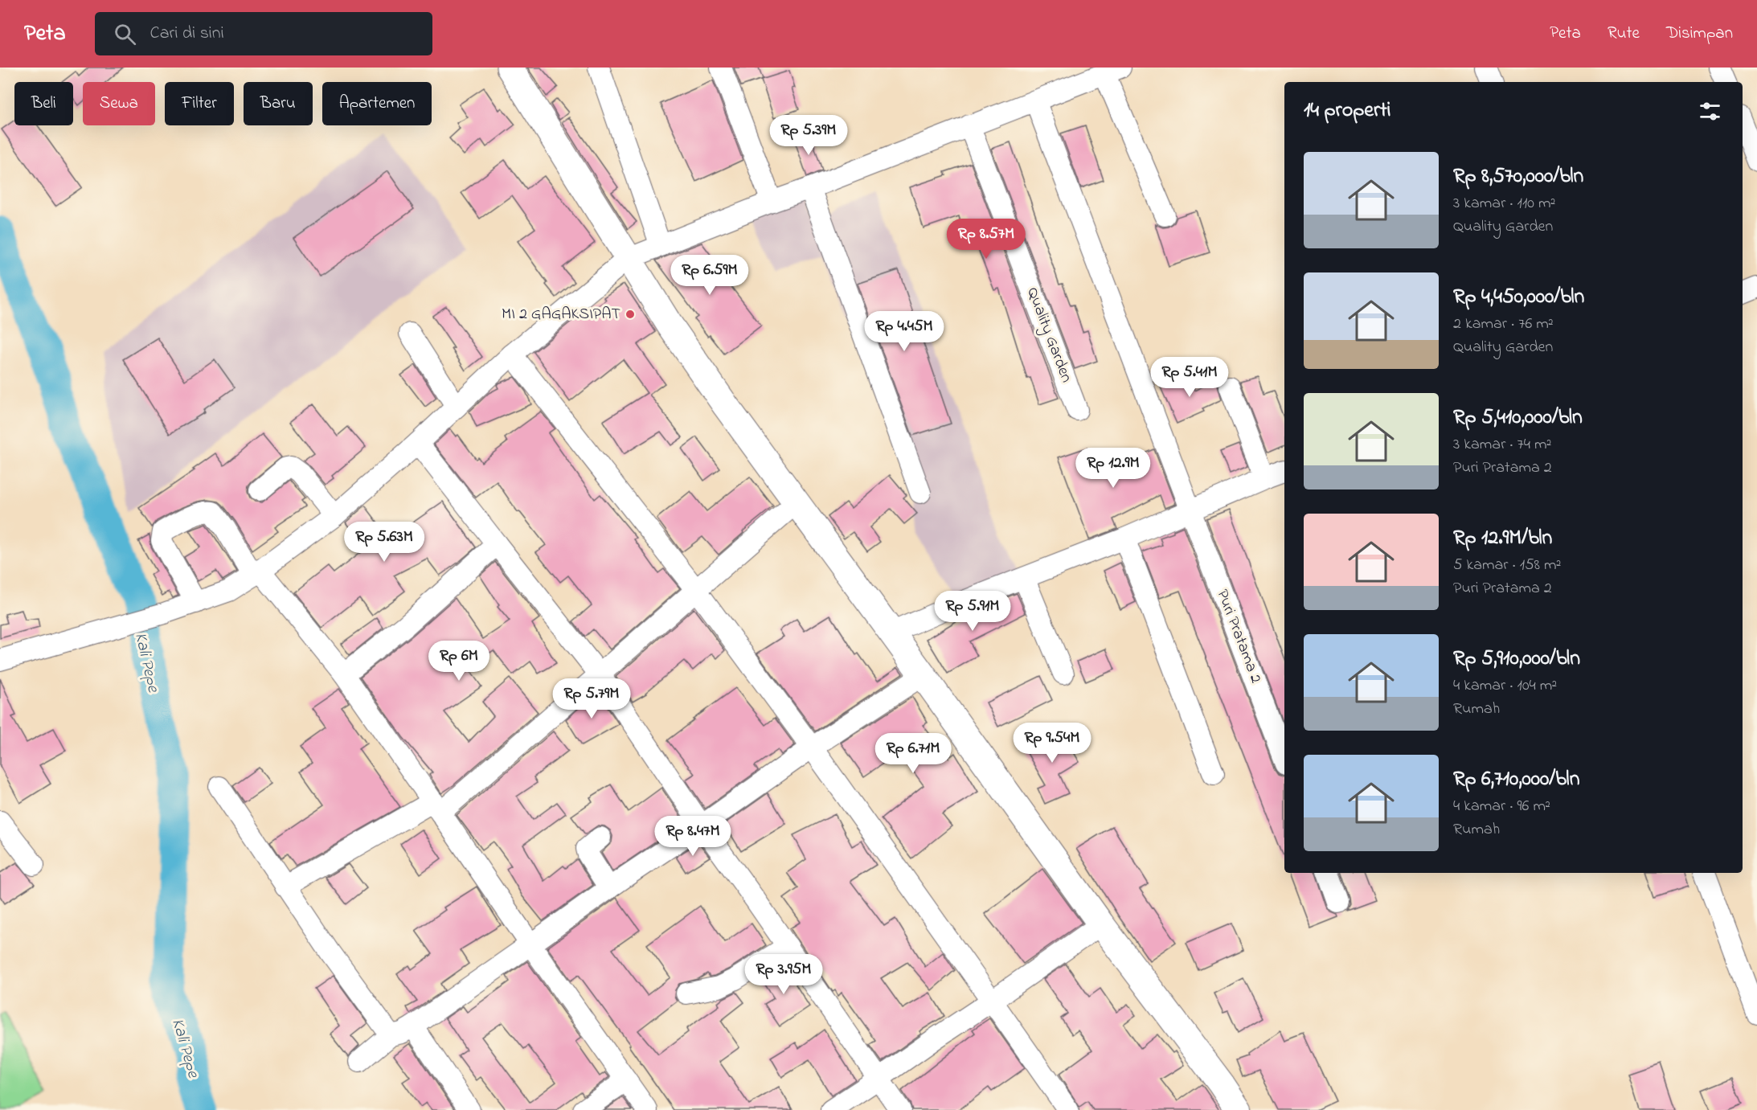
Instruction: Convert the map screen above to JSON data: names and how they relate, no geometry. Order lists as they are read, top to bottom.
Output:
{
  "streets": {
    "street": ["Quality Garden", "Puri Pratama 2"]
  },
  "water": ["Kali Pepe"],
  "places": ["MI 2 GAGAKSIPAT"],
  "page": {
    "header": "Peta",
    "search": "Cari di sini",
    "nav": ["Peta", "Rute", "Disimpan"],
    "chip": [
      "Beli",
      "Sewa",
      "Filter",
      "Baru",
      "Apartemen"
    ],
    "heading": "14 properti",
    "price": [
      "Rp 5.39M",
      "Rp 8.57M",
      "Rp 6.59M",
      "Rp 4.45M",
      "Rp 5.41M",
      "Rp 12.9M",
      "Rp 5.63M",
      "Rp 5.91M",
      "Rp 6M",
      "Rp 5.79M",
      "Rp 9.54M",
      "Rp 6.71M",
      "Rp 8.47M",
      "Rp 3.95M"
    ],
    "list": [
      {
        "name": "Rp 8,570,000/bln",
        "note": "3 kamar · 110 m² · Quality Garden"
      },
      {
        "name": "Rp 4,450,000/bln",
        "note": "2 kamar · 76 m² · Quality Garden"
      },
      {
        "name": "Rp 5,410,000/bln",
        "note": "3 kamar · 74 m² · Puri Pratama 2"
      },
      {
        "name": "Rp 12.9M/bln",
        "note": "5 kamar · 158 m² · Puri Pratama 2"
      },
      {
        "name": "Rp 5,910,000/bln",
        "note": "4 kamar · 104 m² · Rumah"
      },
      {
        "name": "Rp 6,710,000/bln",
        "note": "4 kamar · 96 m² · Rumah"
      }
    ]
  }
}
